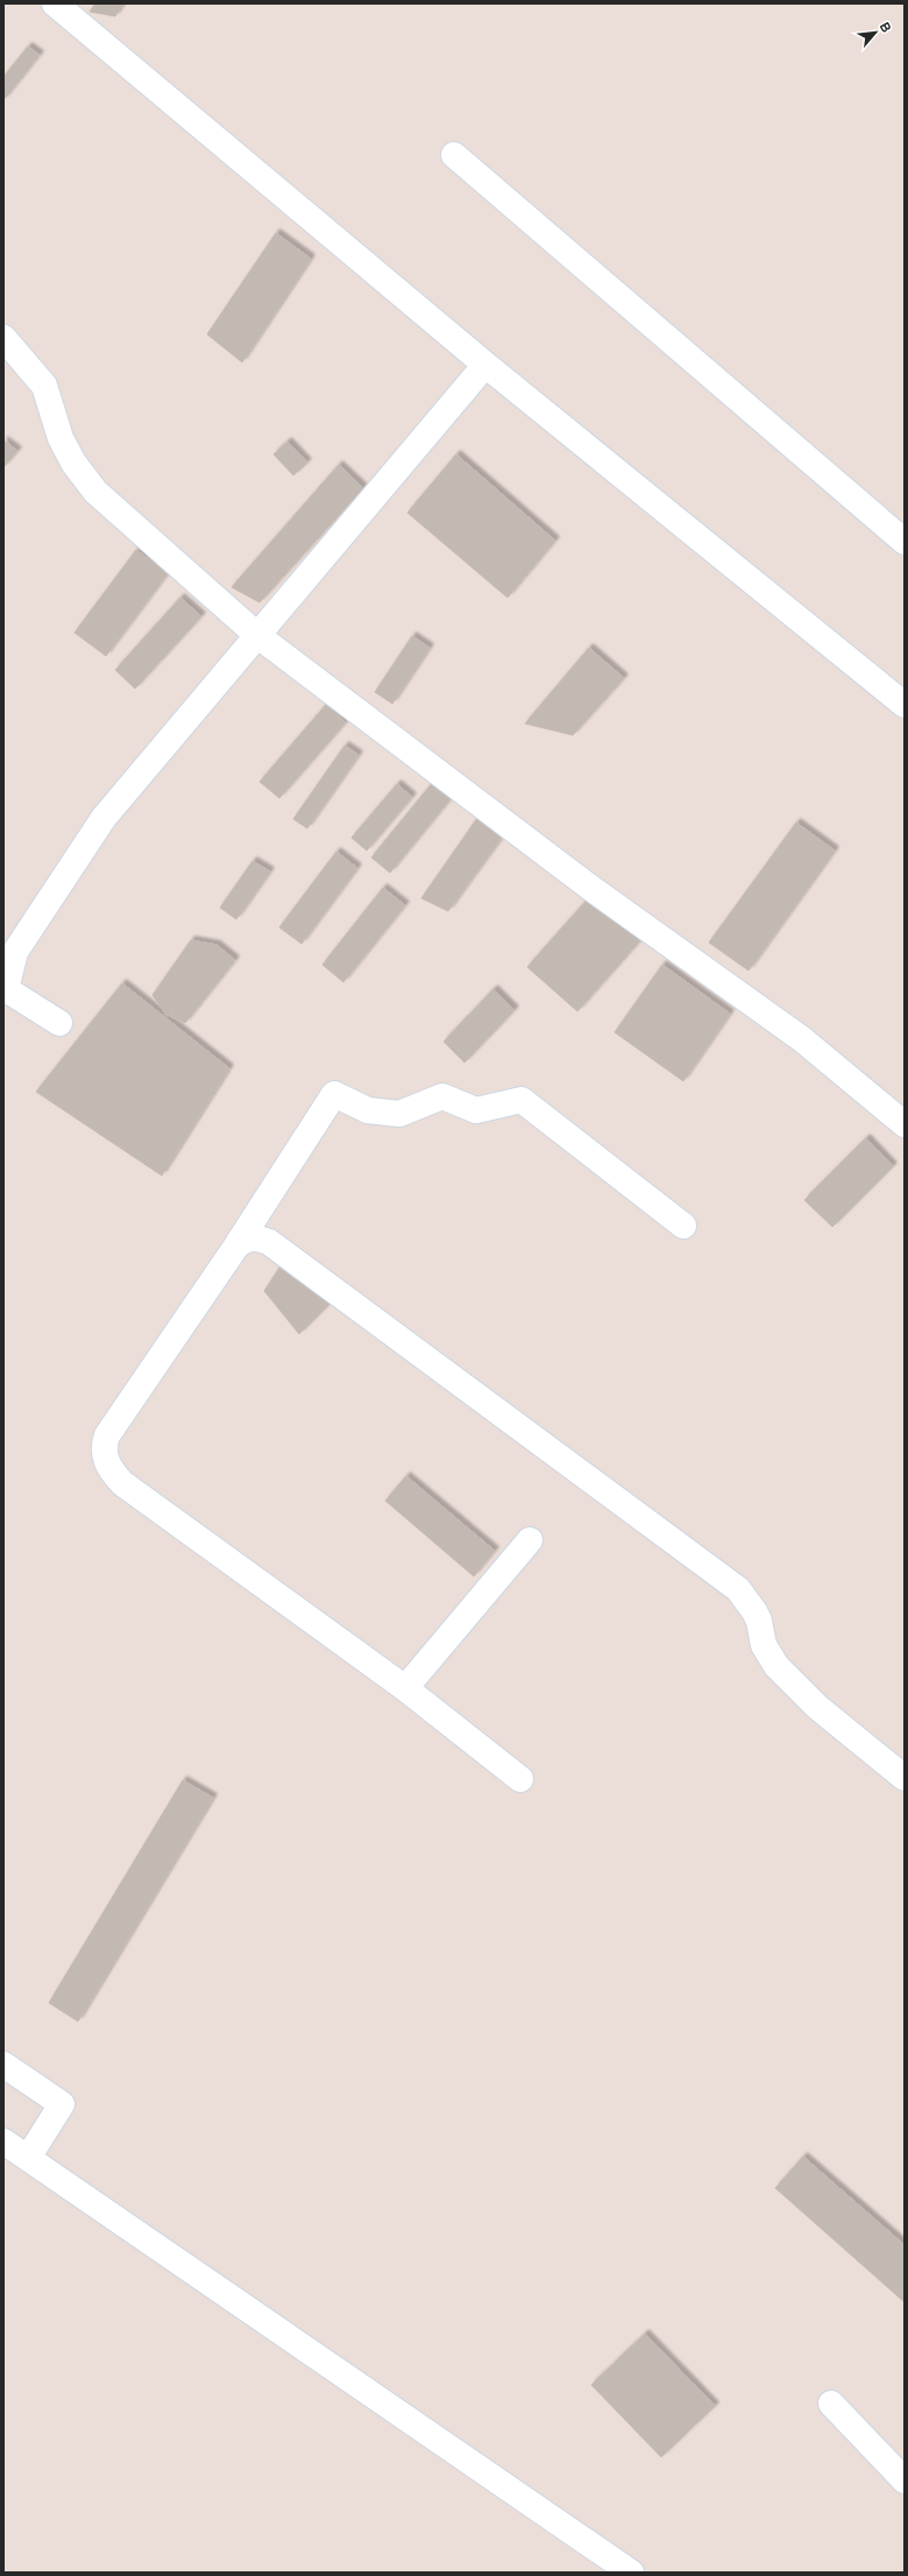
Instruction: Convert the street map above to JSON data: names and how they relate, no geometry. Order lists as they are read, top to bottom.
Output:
{
  "north": "top right"
}
